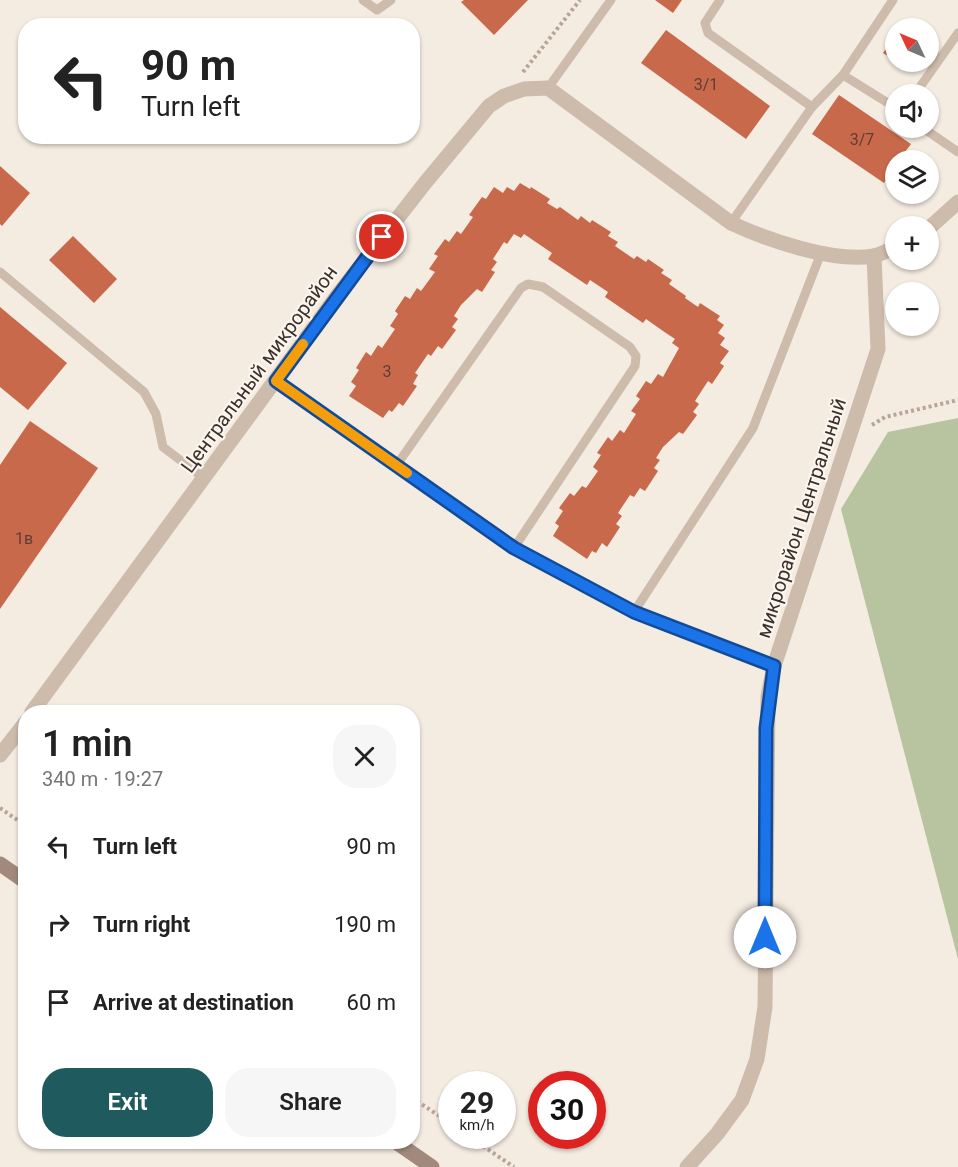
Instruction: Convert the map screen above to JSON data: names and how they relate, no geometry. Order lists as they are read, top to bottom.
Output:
{
  "streets": {
    "street": ["Центральный микрорайон", "микрорайон Центральный"]
  },
  "house_numbers": [
    "3/1",
    "3/7",
    "3",
    "1в"
  ],
  "north": "top left",
  "page": {
    "map_buttons": ["+", "−"],
    "turn": ["90 m", "Turn left"],
    "heading": ["1 min", "340 m · 19:27"],
    "list": [
      {
        "name": "Turn left",
        "value": "90 m"
      },
      {
        "name": "Turn right",
        "value": "190 m"
      },
      {
        "name": "Arrive at destination",
        "value": "60 m"
      }
    ],
    "buttons": ["Exit", "Share"],
    "speed": "29 km/h",
    "limit": "30"
  }
}
